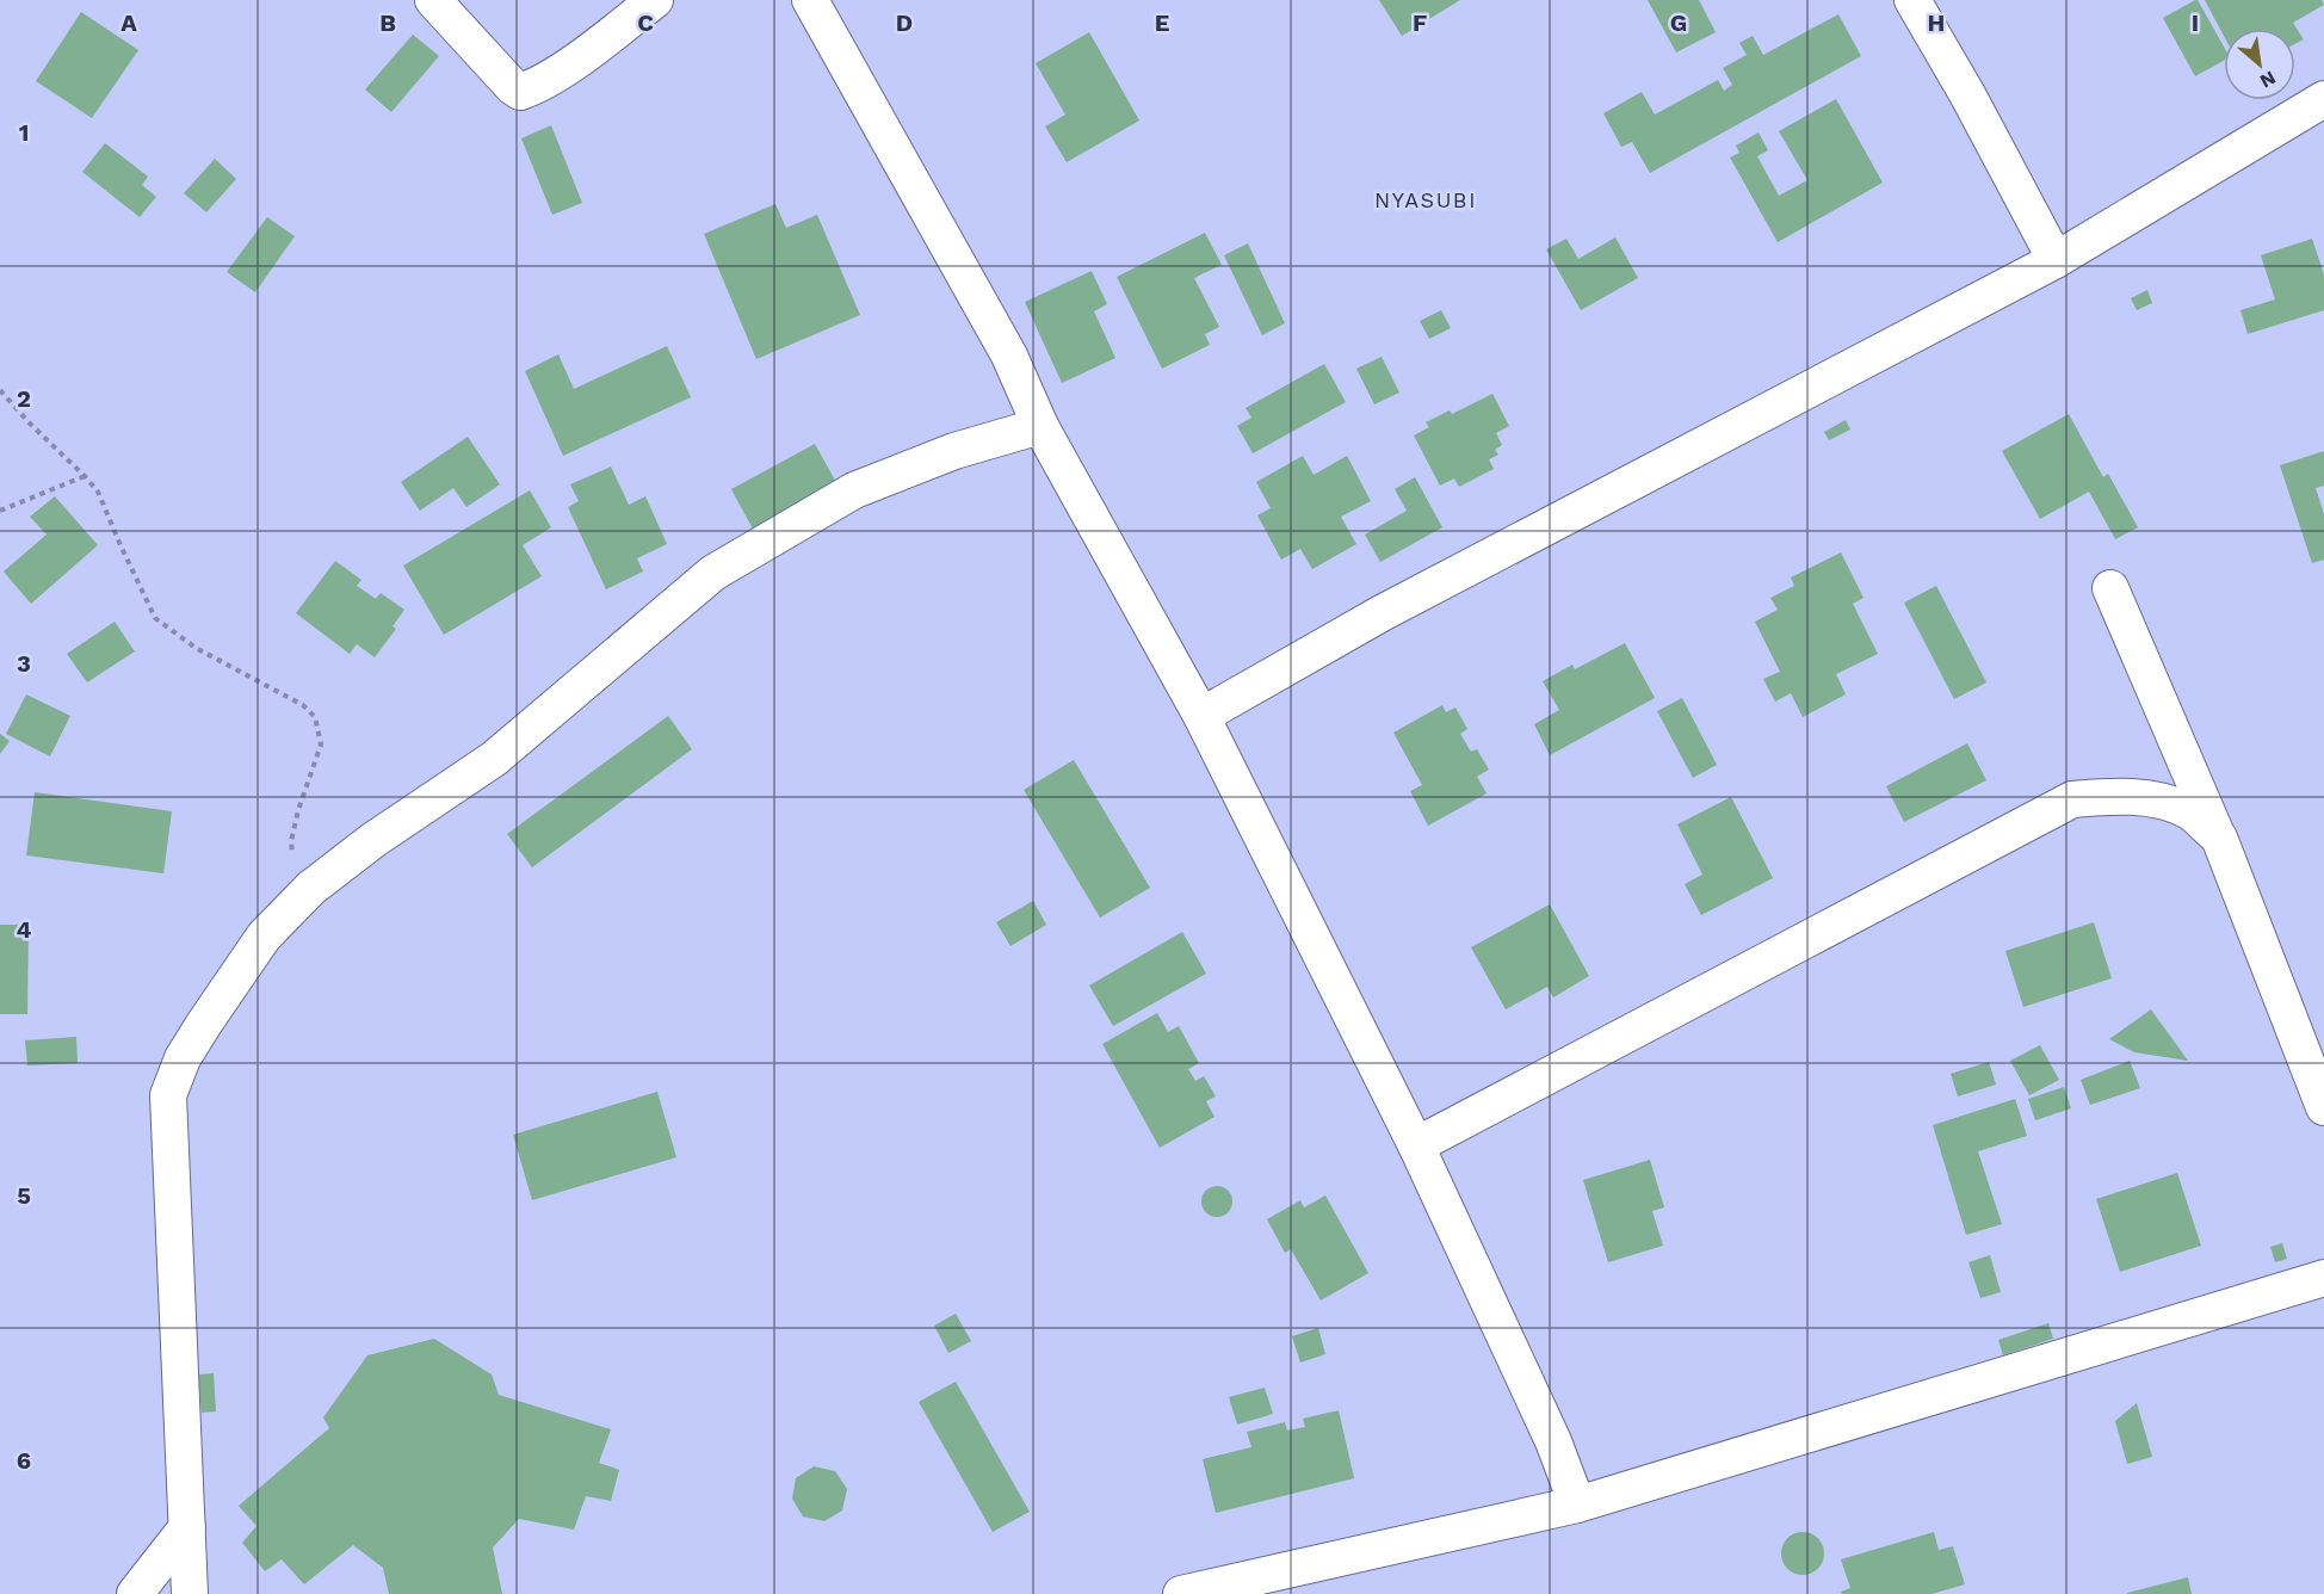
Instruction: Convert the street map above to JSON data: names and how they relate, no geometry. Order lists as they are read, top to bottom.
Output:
{
  "districts": ["NYASUBI"],
  "north": "bottom right",
  "grid": {
    "columns": [
      "A",
      "B",
      "C",
      "D",
      "E",
      "F",
      "G",
      "H",
      "I"
    ],
    "rows": [
      "1",
      "2",
      "3",
      "4",
      "5",
      "6"
    ]
  }
}
